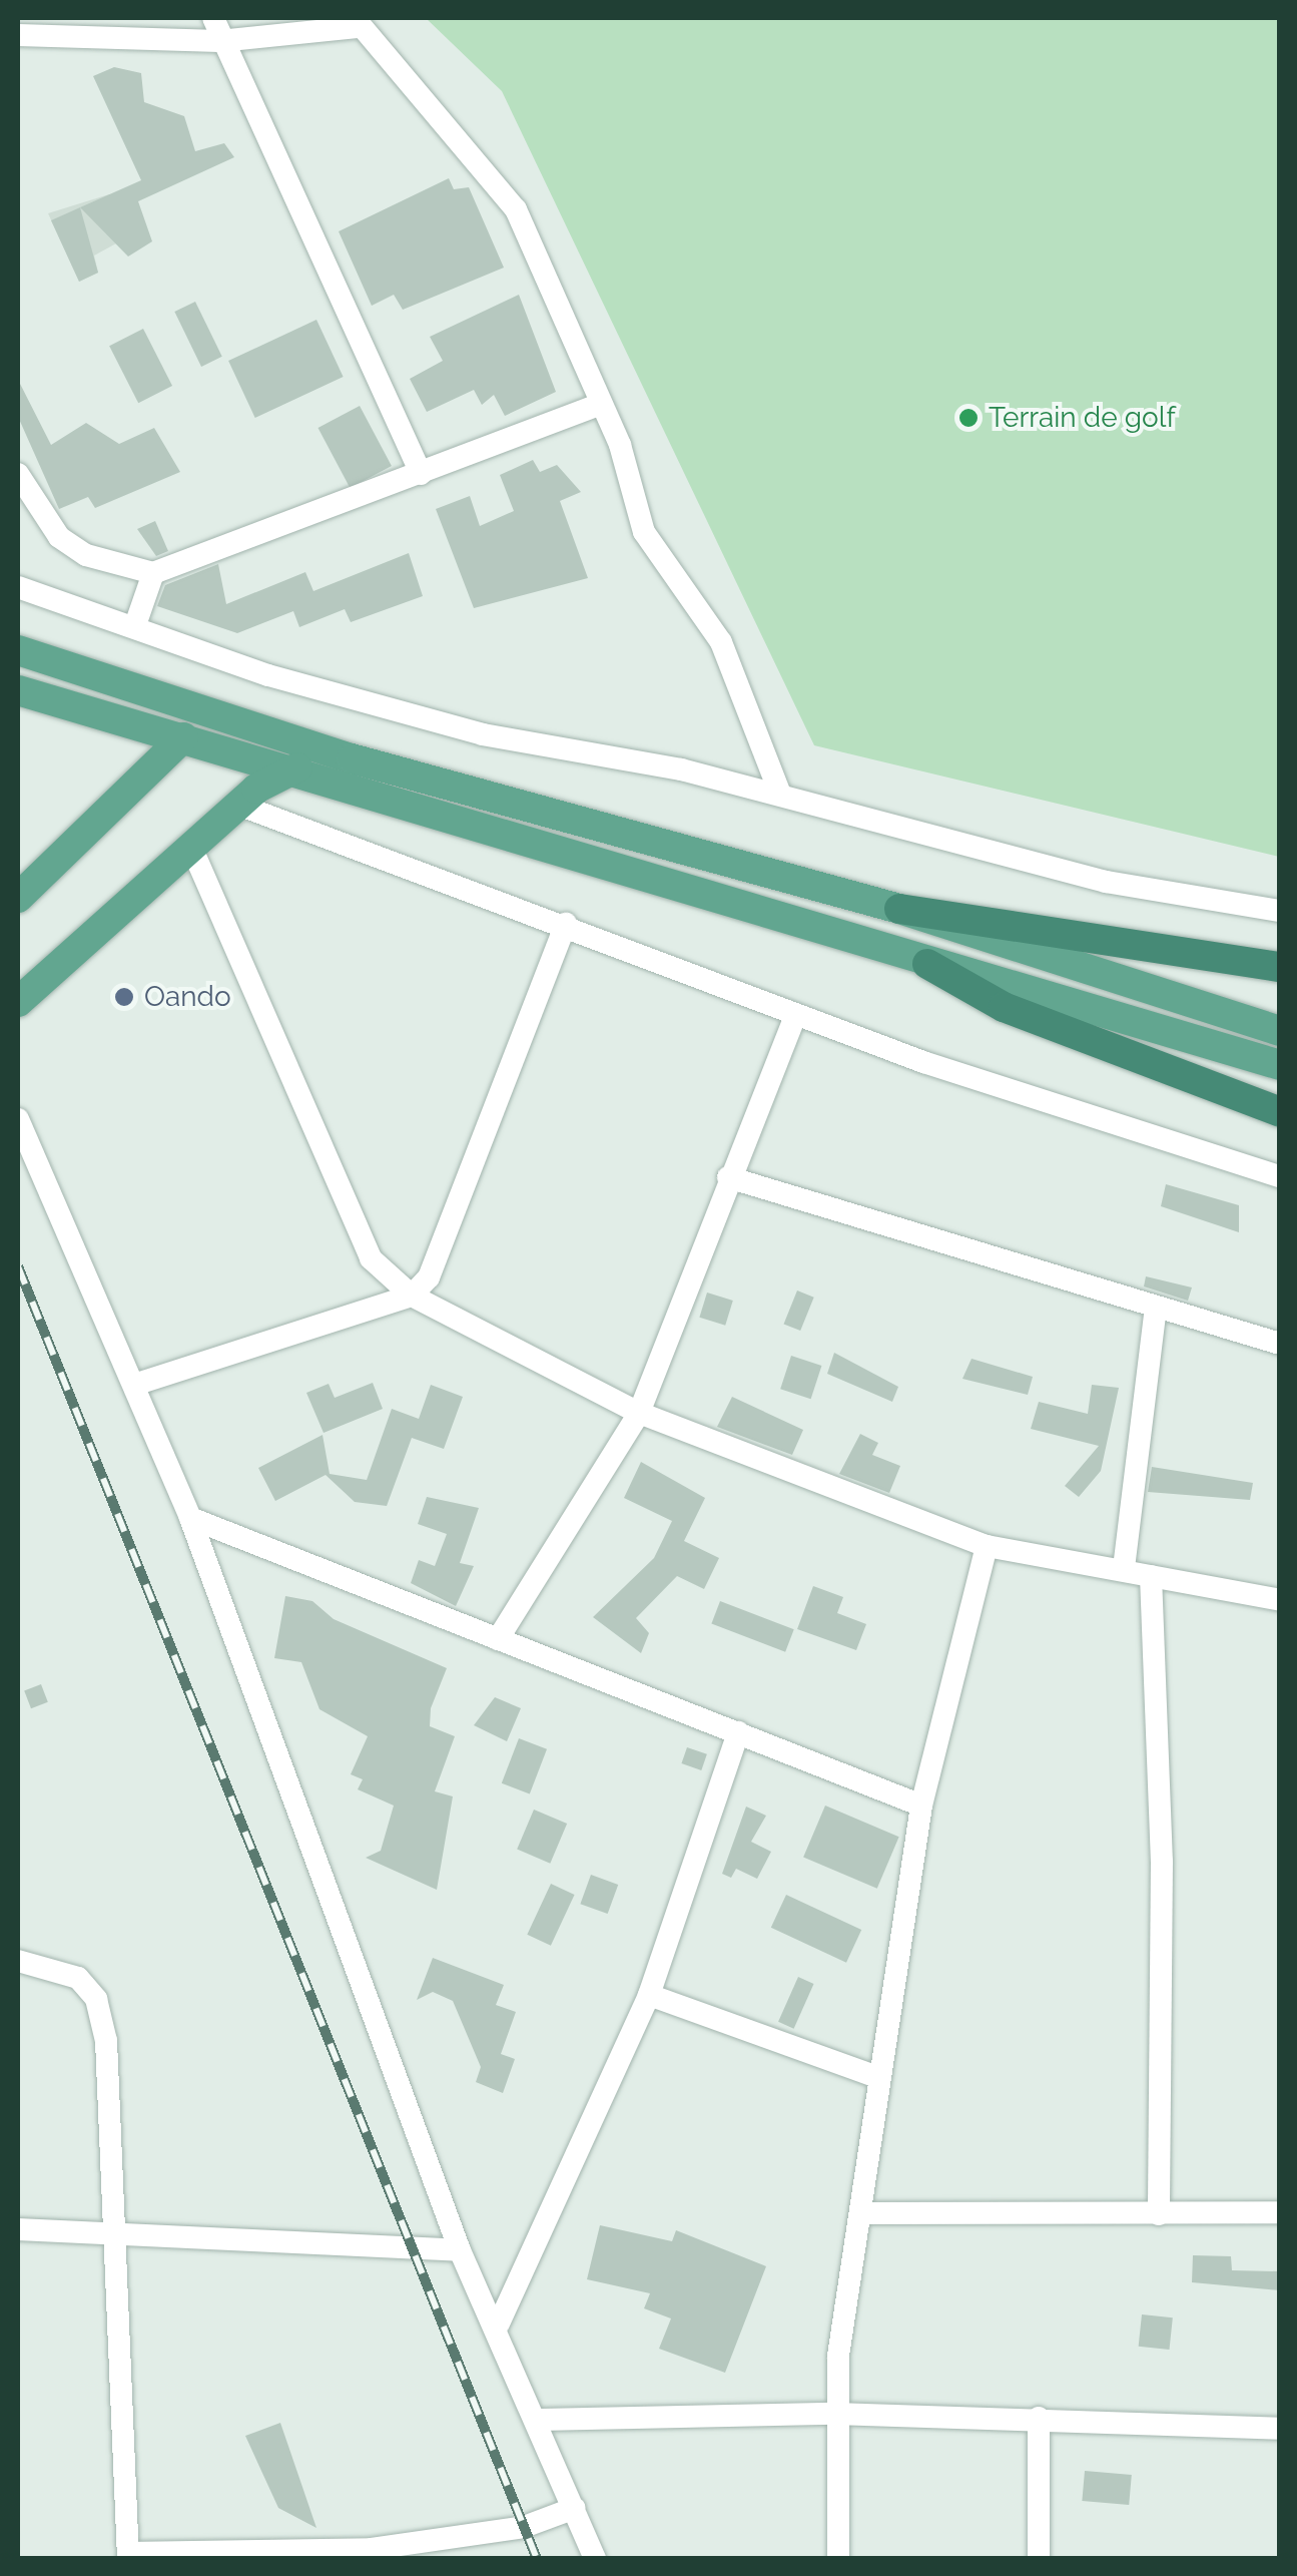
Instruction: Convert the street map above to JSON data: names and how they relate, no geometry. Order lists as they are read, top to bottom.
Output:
{
  "places": ["Terrain de golf", "Oando"]
}
